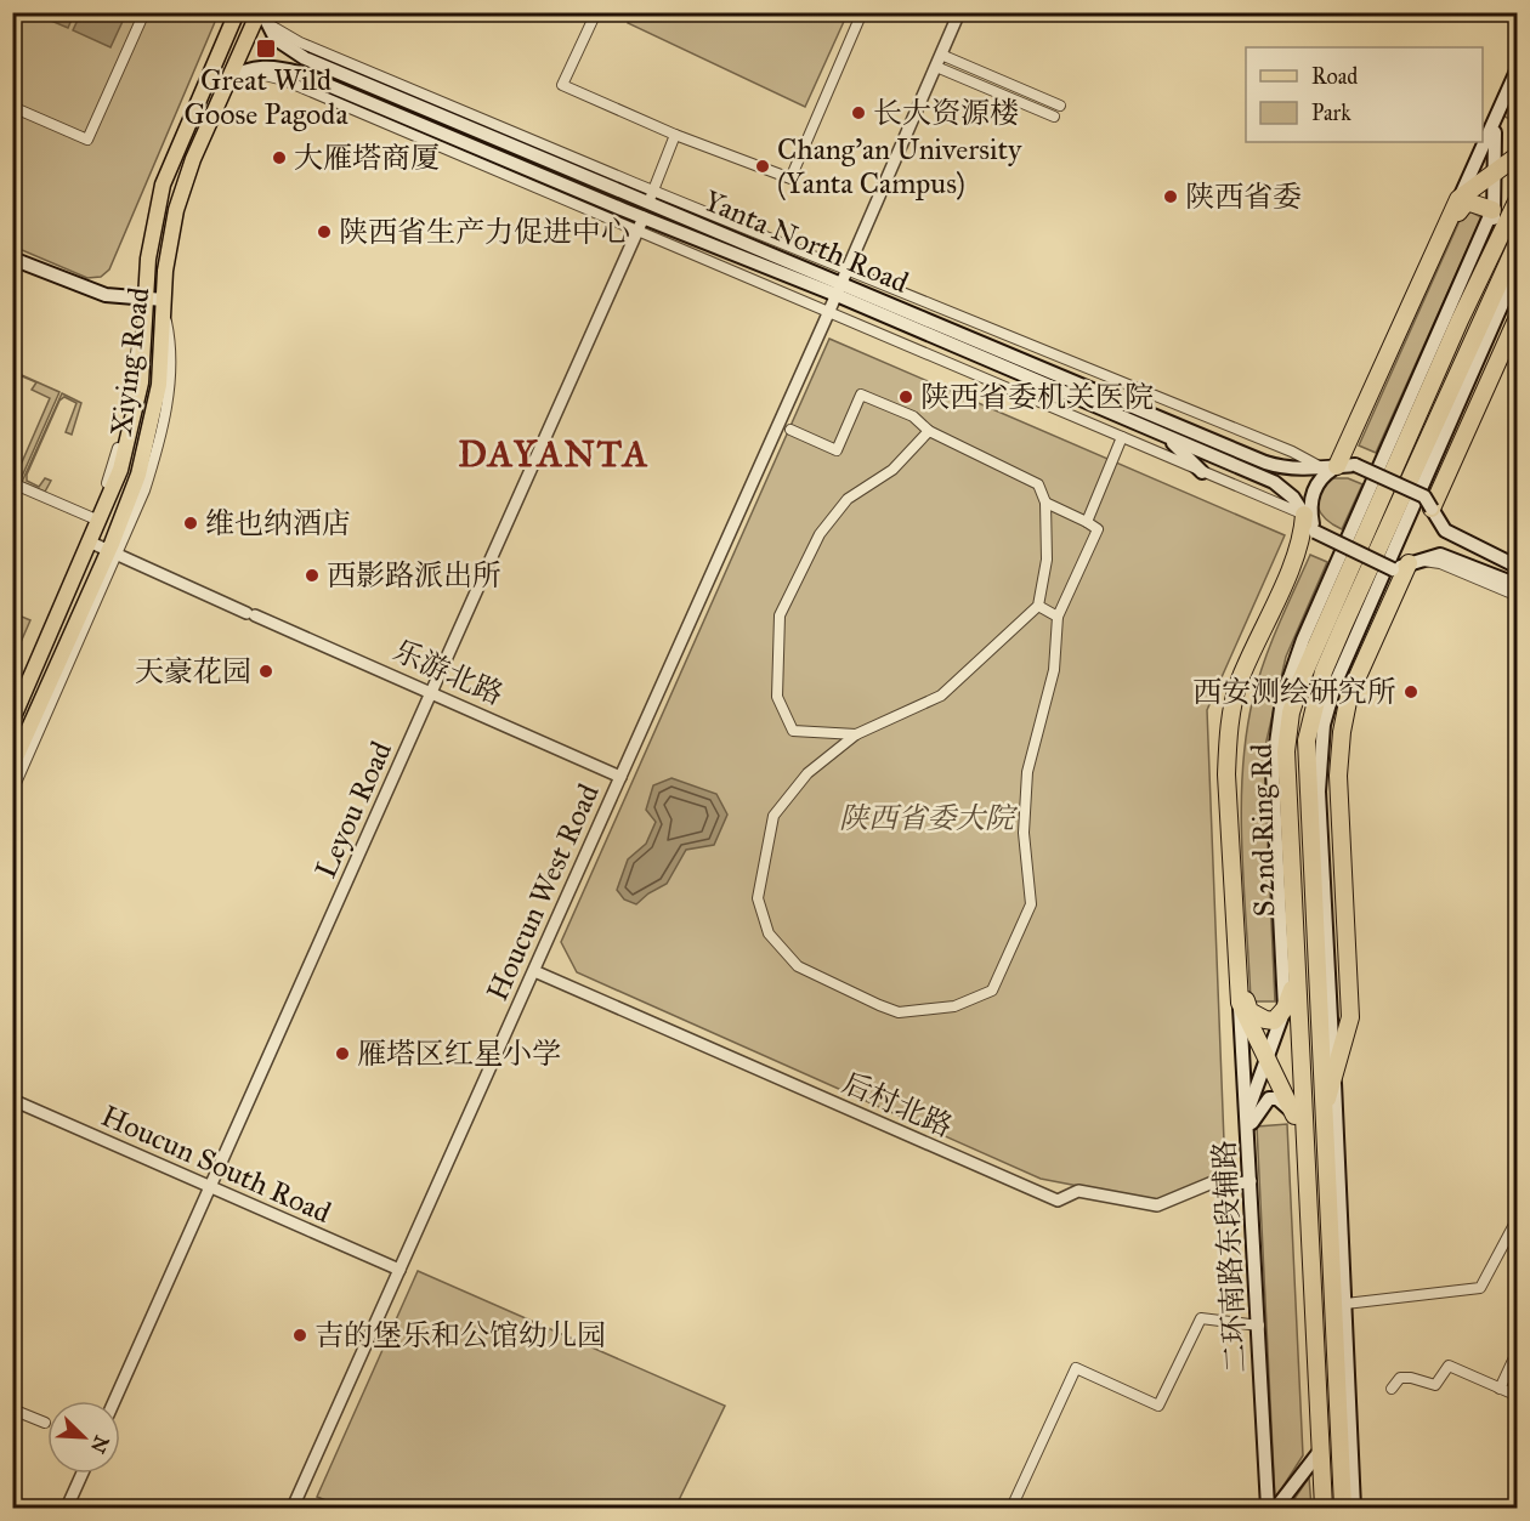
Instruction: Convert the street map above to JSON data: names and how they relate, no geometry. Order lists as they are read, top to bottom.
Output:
{
  "streets": {
    "highway": ["S 2nd Ring Rd"],
    "main road": ["Yanta North Road", "Xiying Road", "二环南路东段辅路"],
    "street": [
      "乐游北路",
      "Leyou Road",
      "Houcun West Road",
      "后村北路",
      "Houcun South Road"
    ]
  },
  "crossings": [
    ["Yanta North Road", "Xiying Road"],
    ["Yanta North Road", "Leyou Road"],
    ["Yanta North Road", "Houcun West Road"],
    ["Xiying Road", "乐游北路"],
    ["乐游北路", "Leyou Road"],
    ["乐游北路", "Houcun West Road"],
    ["Leyou Road", "Houcun South Road"],
    ["Houcun West Road", "后村北路"],
    ["Houcun West Road", "Houcun South Road"],
    ["后村北路", "二环南路东段辅路"]
  ],
  "districts": ["DAYANTA"],
  "parks": ["陕西省委大院"],
  "places": {
    "transit": ["Great Wild Goose Pagoda"],
    "other": [
      "长大资源楼",
      "大雁塔商厦",
      "Chang'an University (Yanta Campus)",
      "陕西省委",
      "陕西省生产力促进中心",
      "陕西省委机关医院",
      "维也纳酒店",
      "西影路派出所",
      "天豪花园",
      "西安测绘研究所",
      "雁塔区红星小学",
      "吉的堡乐和公馆幼儿园"
    ]
  },
  "legend": ["Road", "Park"],
  "north": "bottom right"
}
